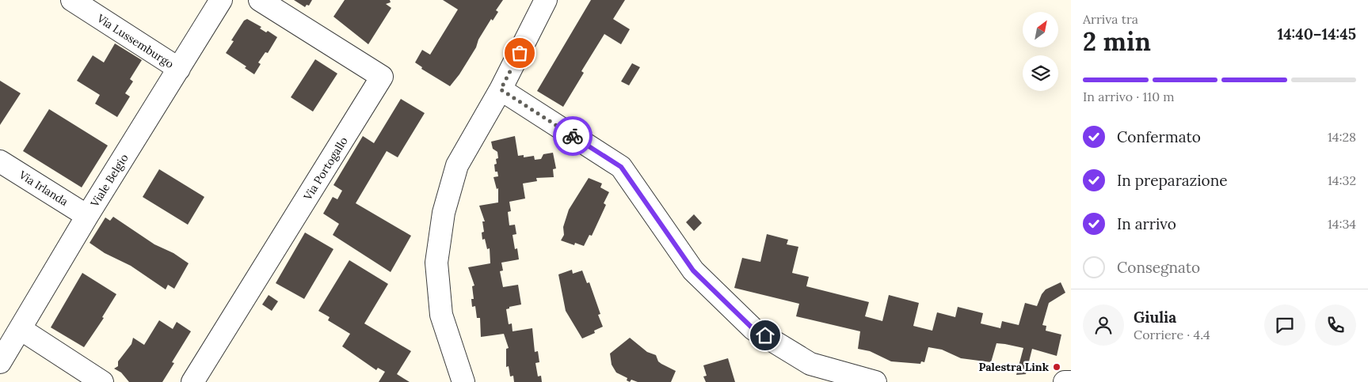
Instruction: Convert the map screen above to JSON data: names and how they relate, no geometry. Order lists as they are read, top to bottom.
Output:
{
  "streets": {
    "street": [
      "Via Lussemburgo",
      "Via Portogallo",
      "Viale Belgio",
      "Via Irlanda"
    ]
  },
  "crossings": [
    ["Via Lussemburgo", "Viale Belgio"],
    ["Viale Belgio", "Via Irlanda"]
  ],
  "places": ["Palestra Link"],
  "north": "top right",
  "page": {
    "heading": ["2 min", "Arriva tra", "14:40–14:45"],
    "panel": ["Giulia", "Corriere · 4.4"],
    "bar": "In arrivo · 110 m",
    "list": [
      ["Confermato", "14:28"],
      ["In preparazione", "14:32"],
      ["In arrivo", "14:34"],
      "Consegnato"
    ]
  }
}
